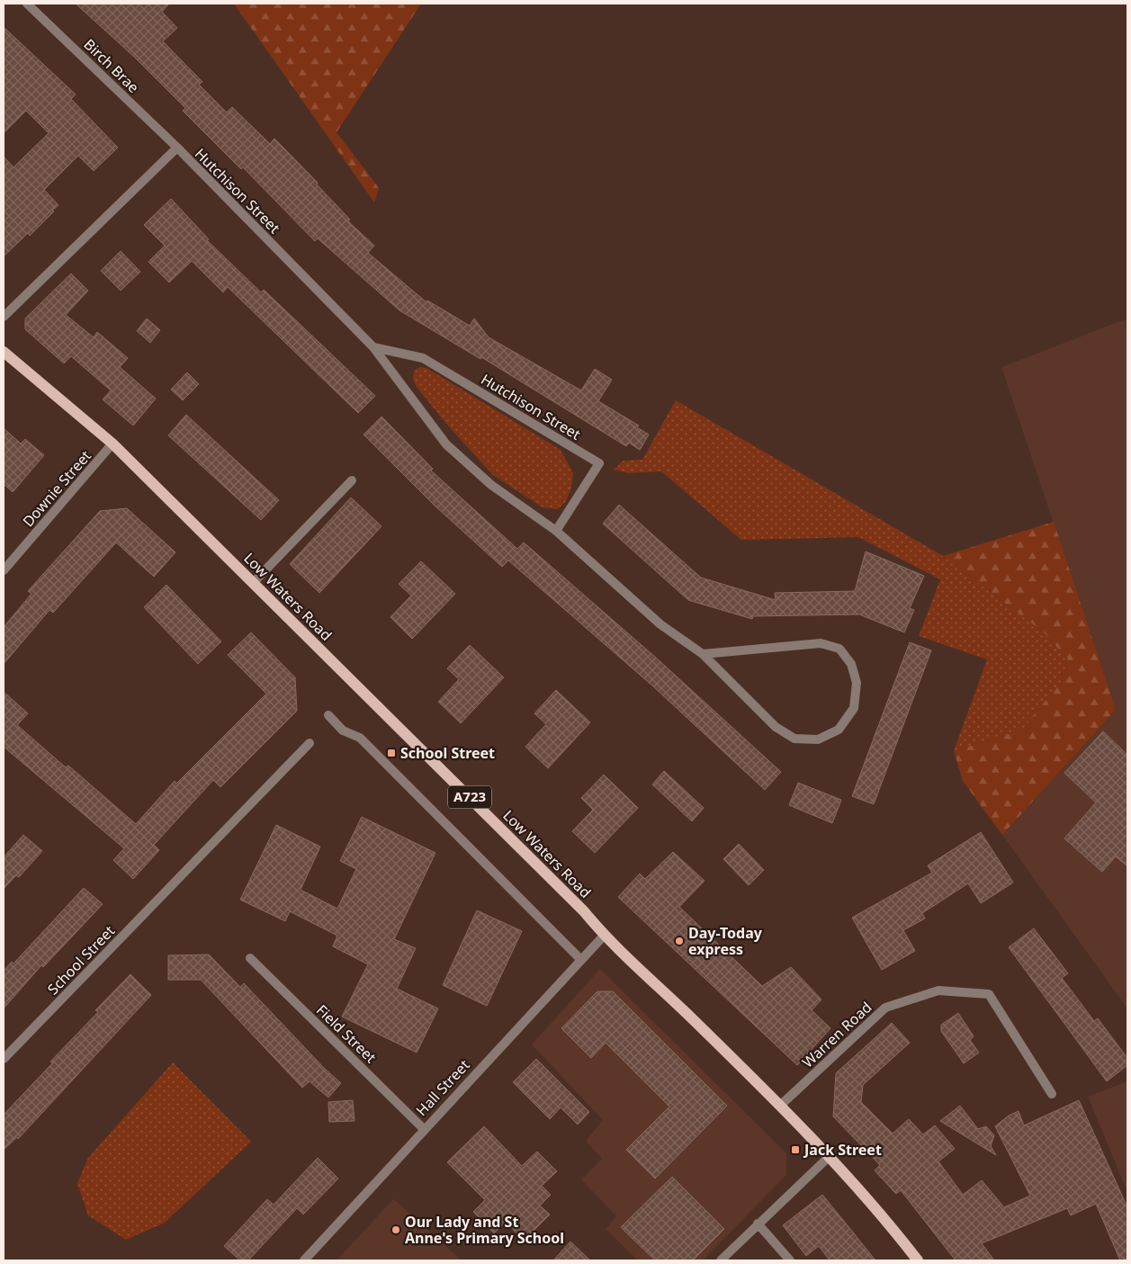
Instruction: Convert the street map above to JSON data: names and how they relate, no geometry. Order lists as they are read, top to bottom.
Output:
{
  "streets": {
    "main road": ["Low Waters Road", "A723"],
    "street": [
      "Birch Brae",
      "Hutchison Street",
      "Downie Street",
      "School Street",
      "Field Street",
      "Warren Road",
      "Hall Street"
    ]
  },
  "crossings": [
    ["Birch Brae", "Hutchison Street"],
    ["Downie Street", "Low Waters Road"],
    ["Low Waters Road", "Warren Road"],
    ["Low Waters Road", "Hall Street"],
    ["Field Street", "Hall Street"]
  ],
  "places": {
    "transit": ["School Street", "Jack Street"],
    "other": ["Day-Today express", "Our Lady and St Anne's Primary School"]
  }
}
